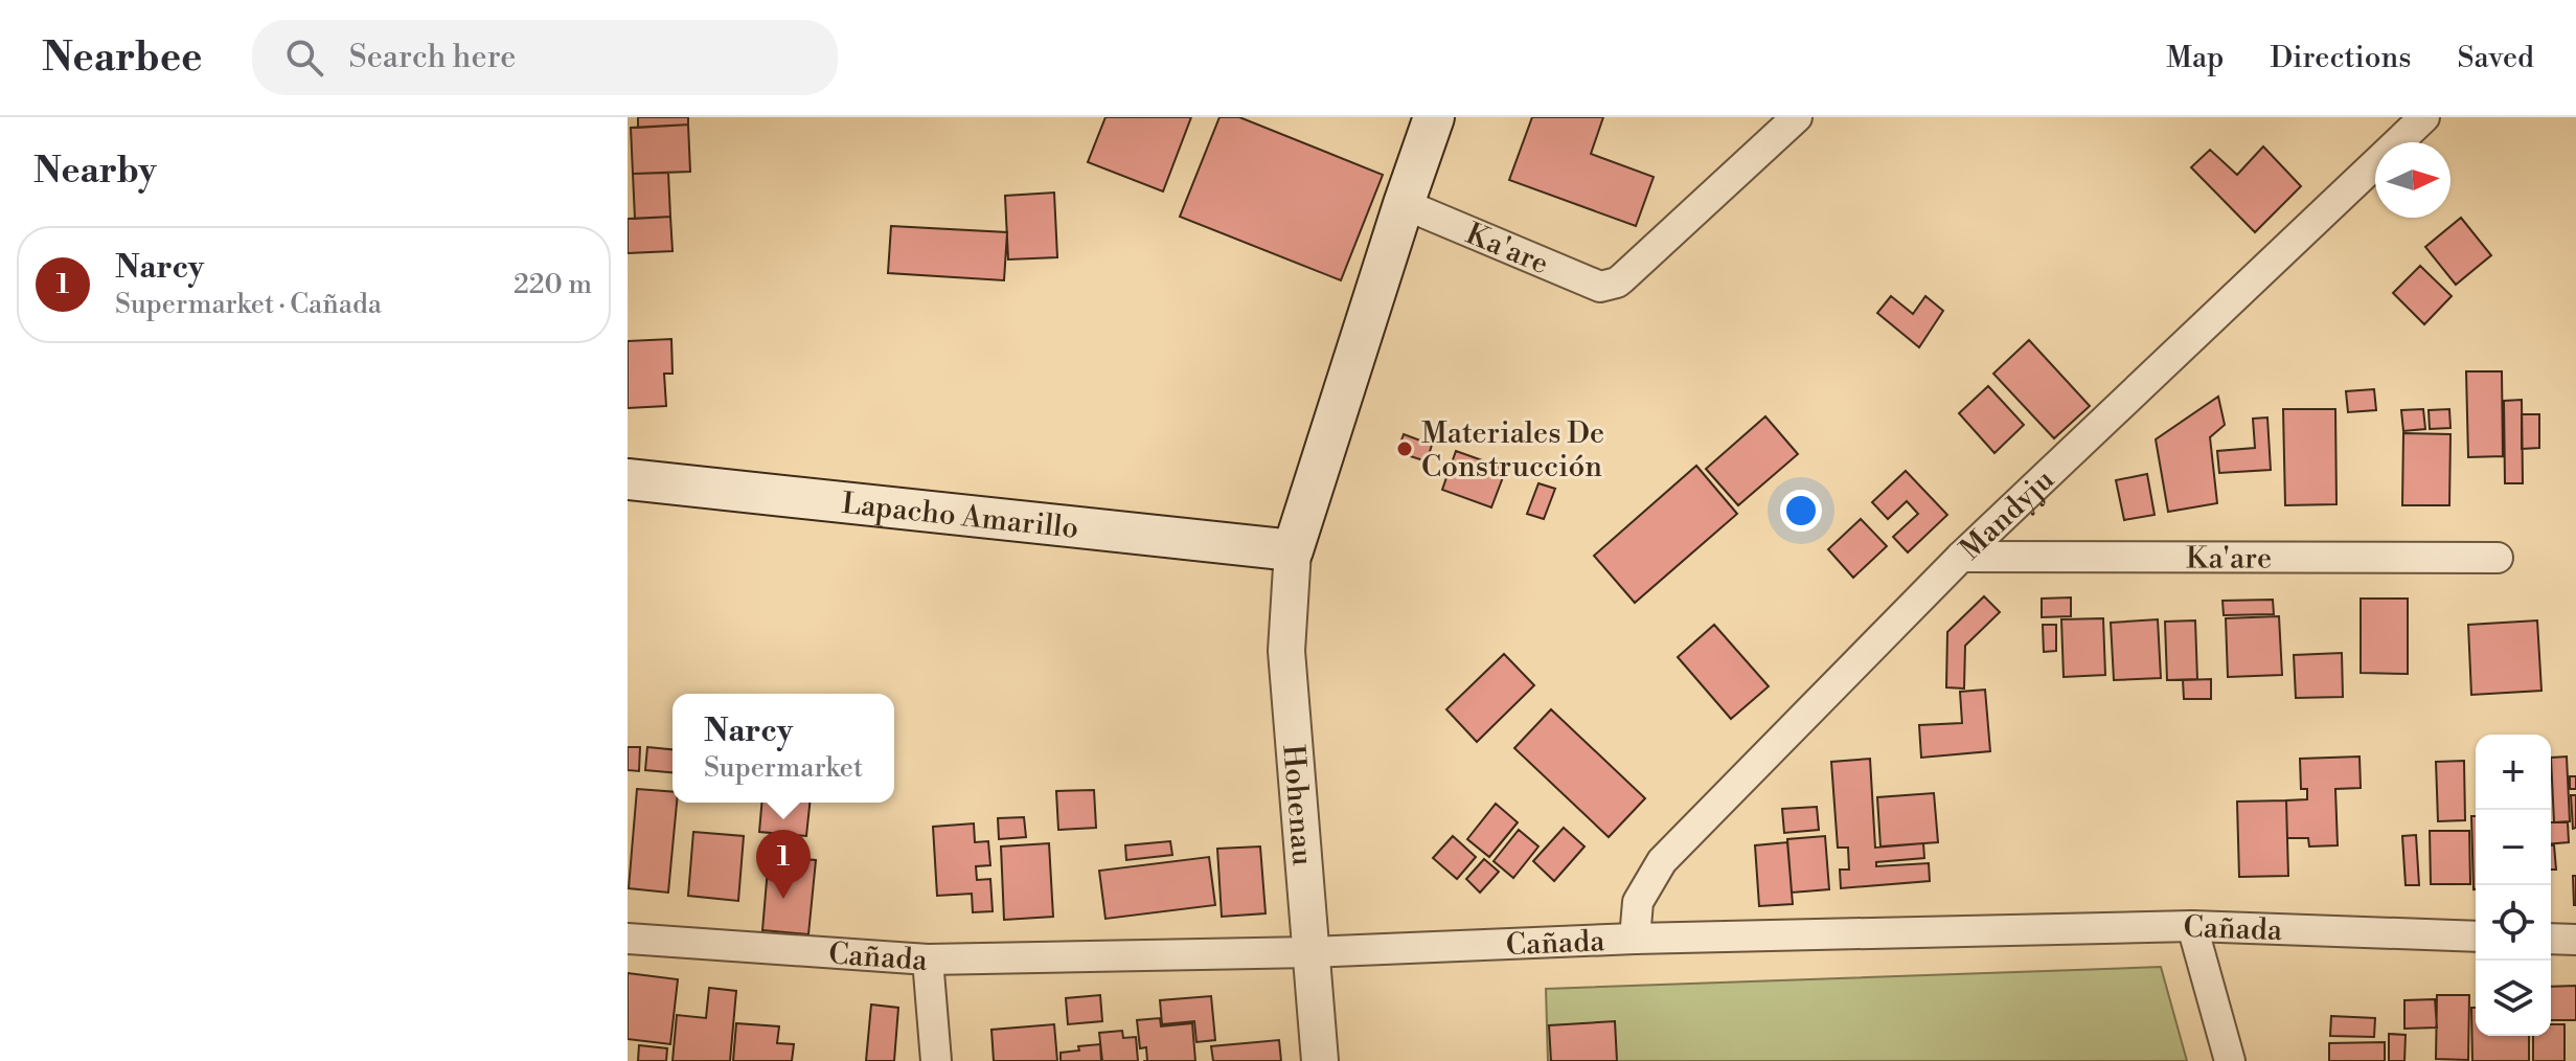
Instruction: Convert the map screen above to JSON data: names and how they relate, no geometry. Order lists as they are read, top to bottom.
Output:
{
  "streets": {
    "main road": ["Lapacho Amarillo"],
    "street": [
      "Ka'are",
      "Mandyju",
      "Hohenau",
      "Cañada"
    ]
  },
  "crossings": [
    ["Ka'are", "Mandyju"],
    ["Mandyju", "Cañada"],
    ["Lapacho Amarillo", "Hohenau"],
    ["Hohenau", "Cañada"]
  ],
  "places": ["Materiales De Construcción"],
  "north": "right",
  "page": {
    "header": "Nearbee",
    "search": "Search here",
    "nav": ["Map", "Directions", "Saved"],
    "heading": "Nearby",
    "list": [
      {
        "mark": "1",
        "name": "Narcy",
        "note": "Supermarket · Cañada",
        "value": "220 m"
      }
    ],
    "popup": ["Narcy", "Supermarket"],
    "map_buttons": ["+", "−"],
    "pins": "1"
  }
}
